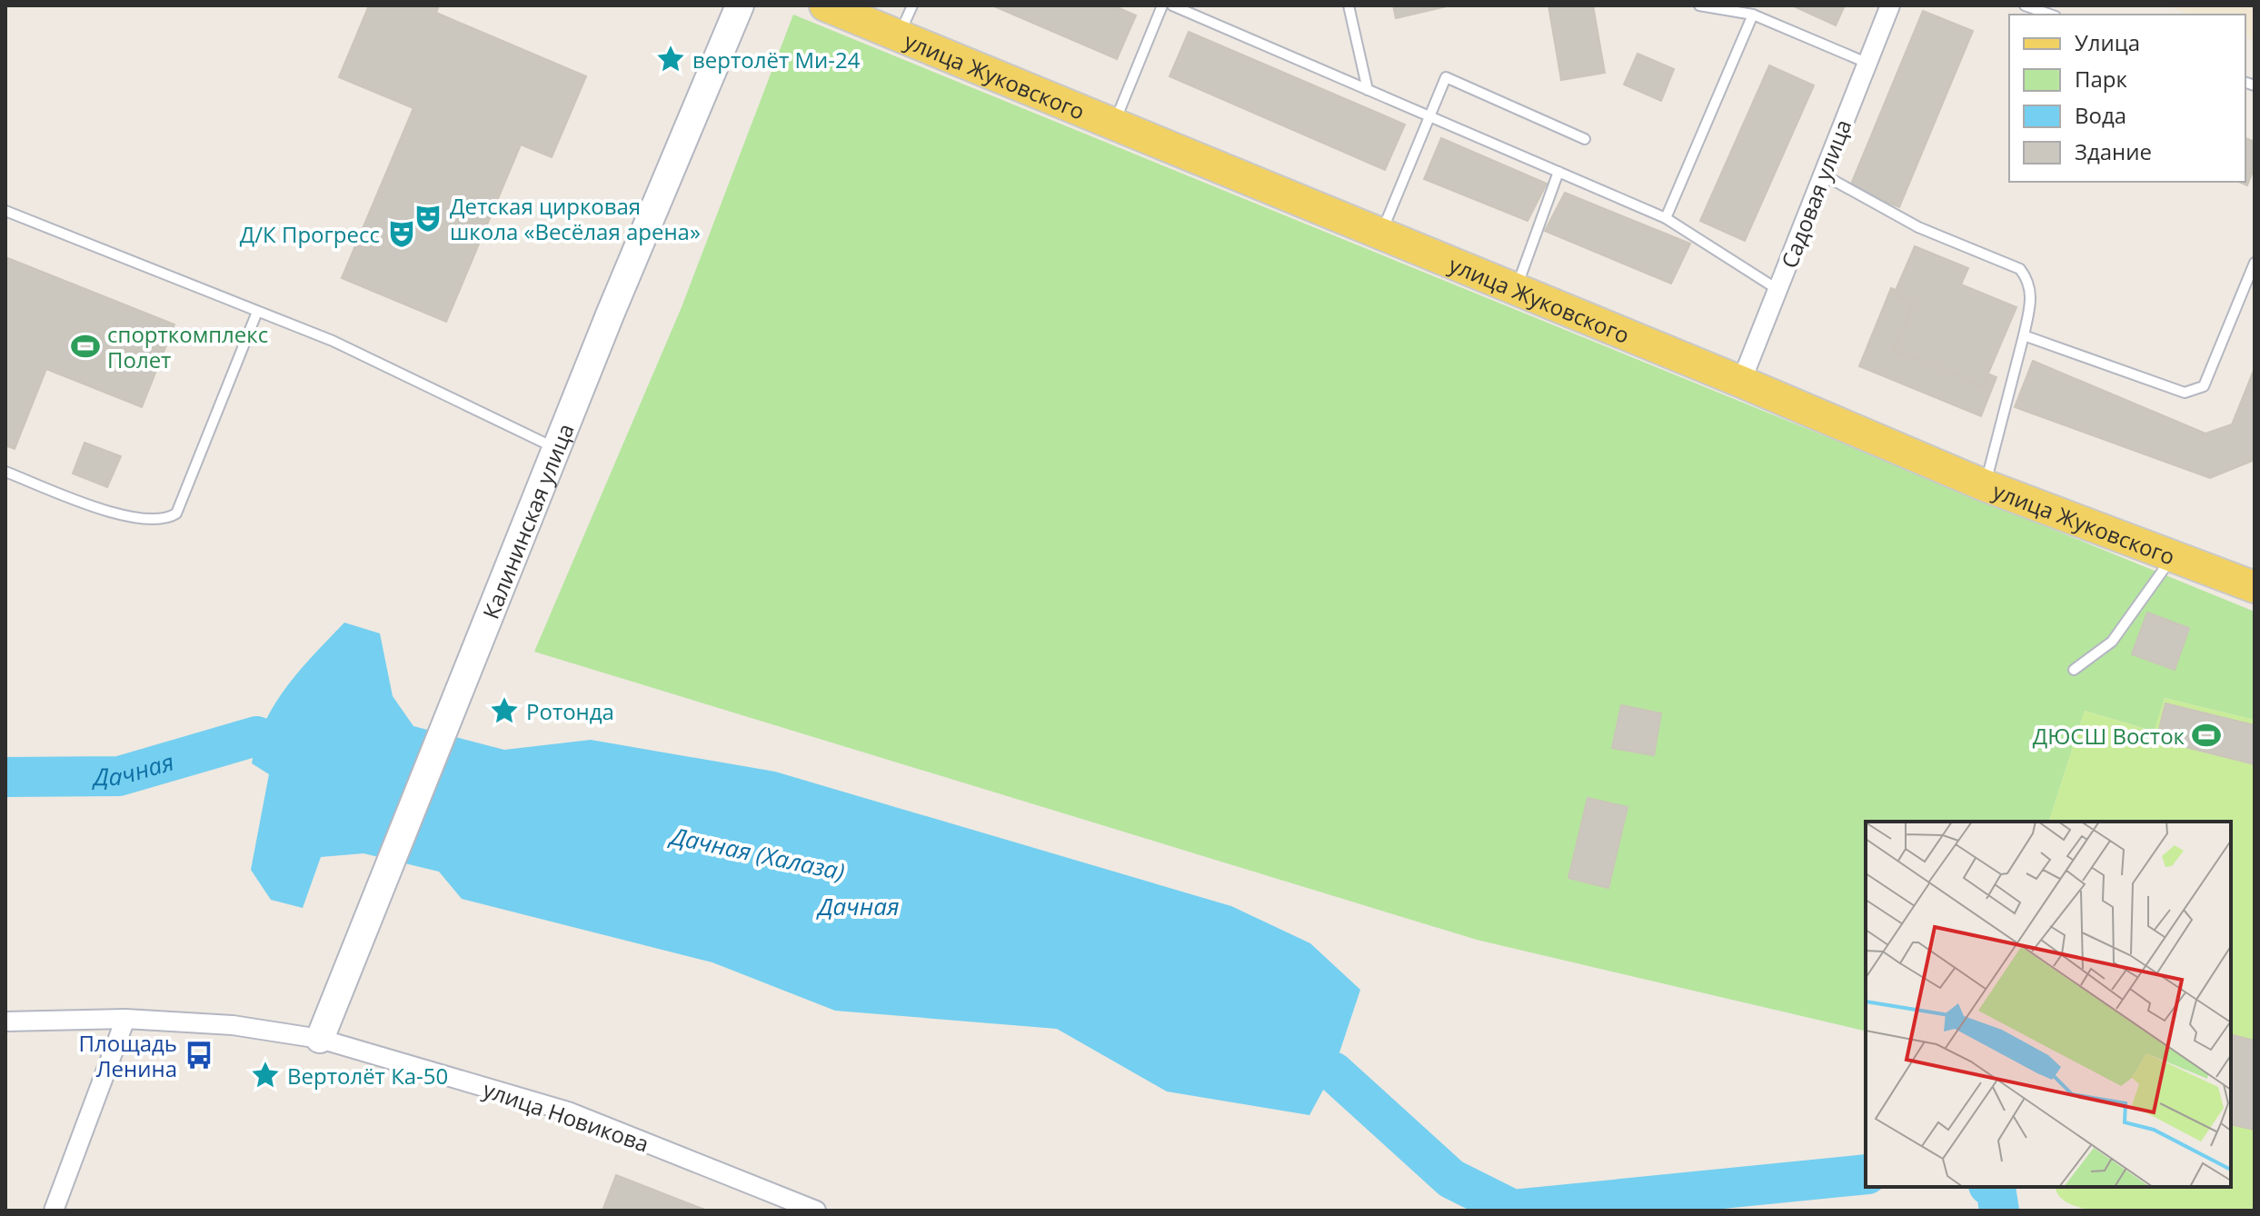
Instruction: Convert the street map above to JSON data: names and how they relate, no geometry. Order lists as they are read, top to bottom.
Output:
{
  "streets": {
    "main road": ["улица Жуковского"],
    "street": ["Садовая улица", "Калининская улица", "улица Новикова"]
  },
  "crossings": [
    ["улица Жуковского", "Садовая улица"],
    ["Калининская улица", "улица Новикова"]
  ],
  "water": ["Дачная", "Дачная (Халаза)"],
  "places": {
    "place": ["вертолёт Ми-24", "Ротонда", "Вертолёт Ка-50"],
    "theatre": ["Детская цирковая школа «Весёлая арена»", "Д/К Прогресс"],
    "sports": ["спорткомплекс Полет", "ДЮСШ Восток"],
    "bus stop": ["Площадь Ленина"]
  },
  "legend": [
    "Улица",
    "Парк",
    "Вода",
    "Здание"
  ]
}
